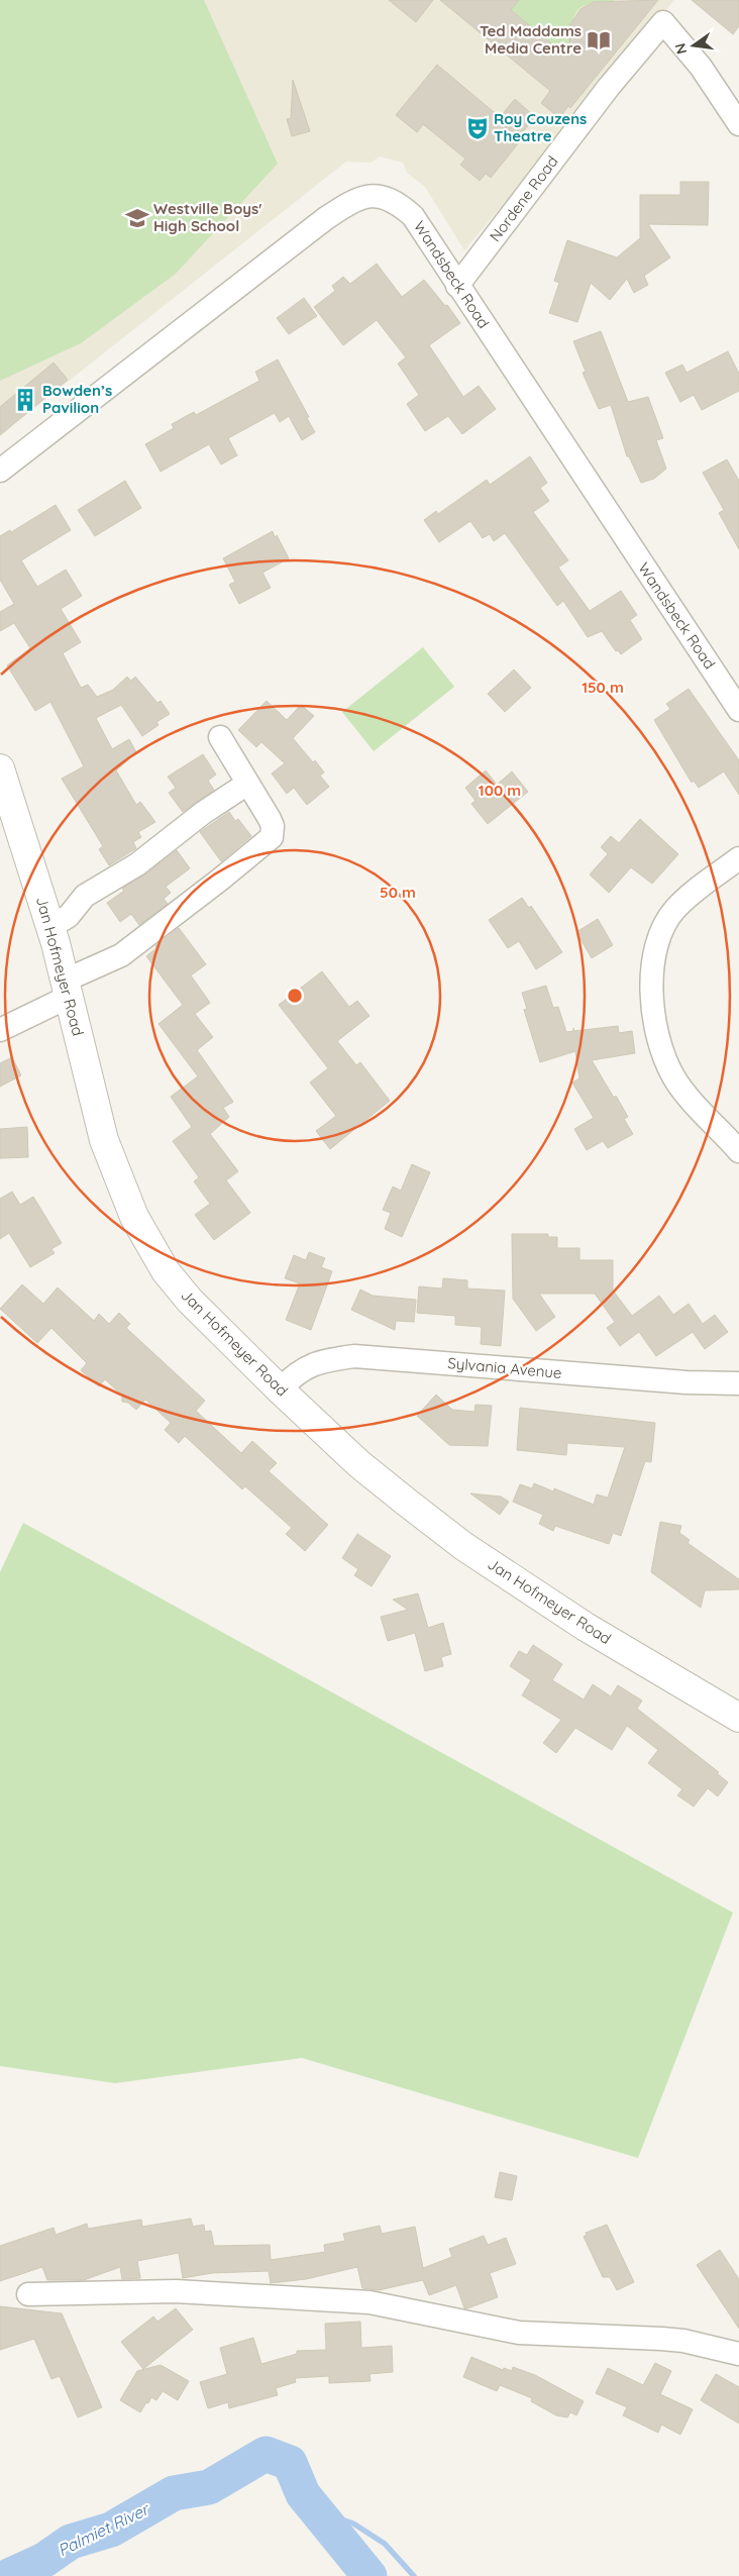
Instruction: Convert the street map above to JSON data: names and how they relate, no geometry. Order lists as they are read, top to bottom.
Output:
{
  "streets": {
    "street": [
      "Nordene Road",
      "Wandsbeck Road",
      "Jan Hofmeyer Road",
      "Sylvania Avenue"
    ]
  },
  "crossings": [
    ["Nordene Road", "Wandsbeck Road"],
    ["Jan Hofmeyer Road", "Sylvania Avenue"]
  ],
  "water": ["Palmiet River"],
  "places": {
    "library": ["Ted Maddams Media Centre"],
    "theatre": ["Roy Couzens Theatre"],
    "school or university": ["Westville Boys' High School"],
    "building": ["Bowden’s Pavilion"]
  },
  "north": "left",
  "rings": ["150 m", "100 m", "50 m"]
}
